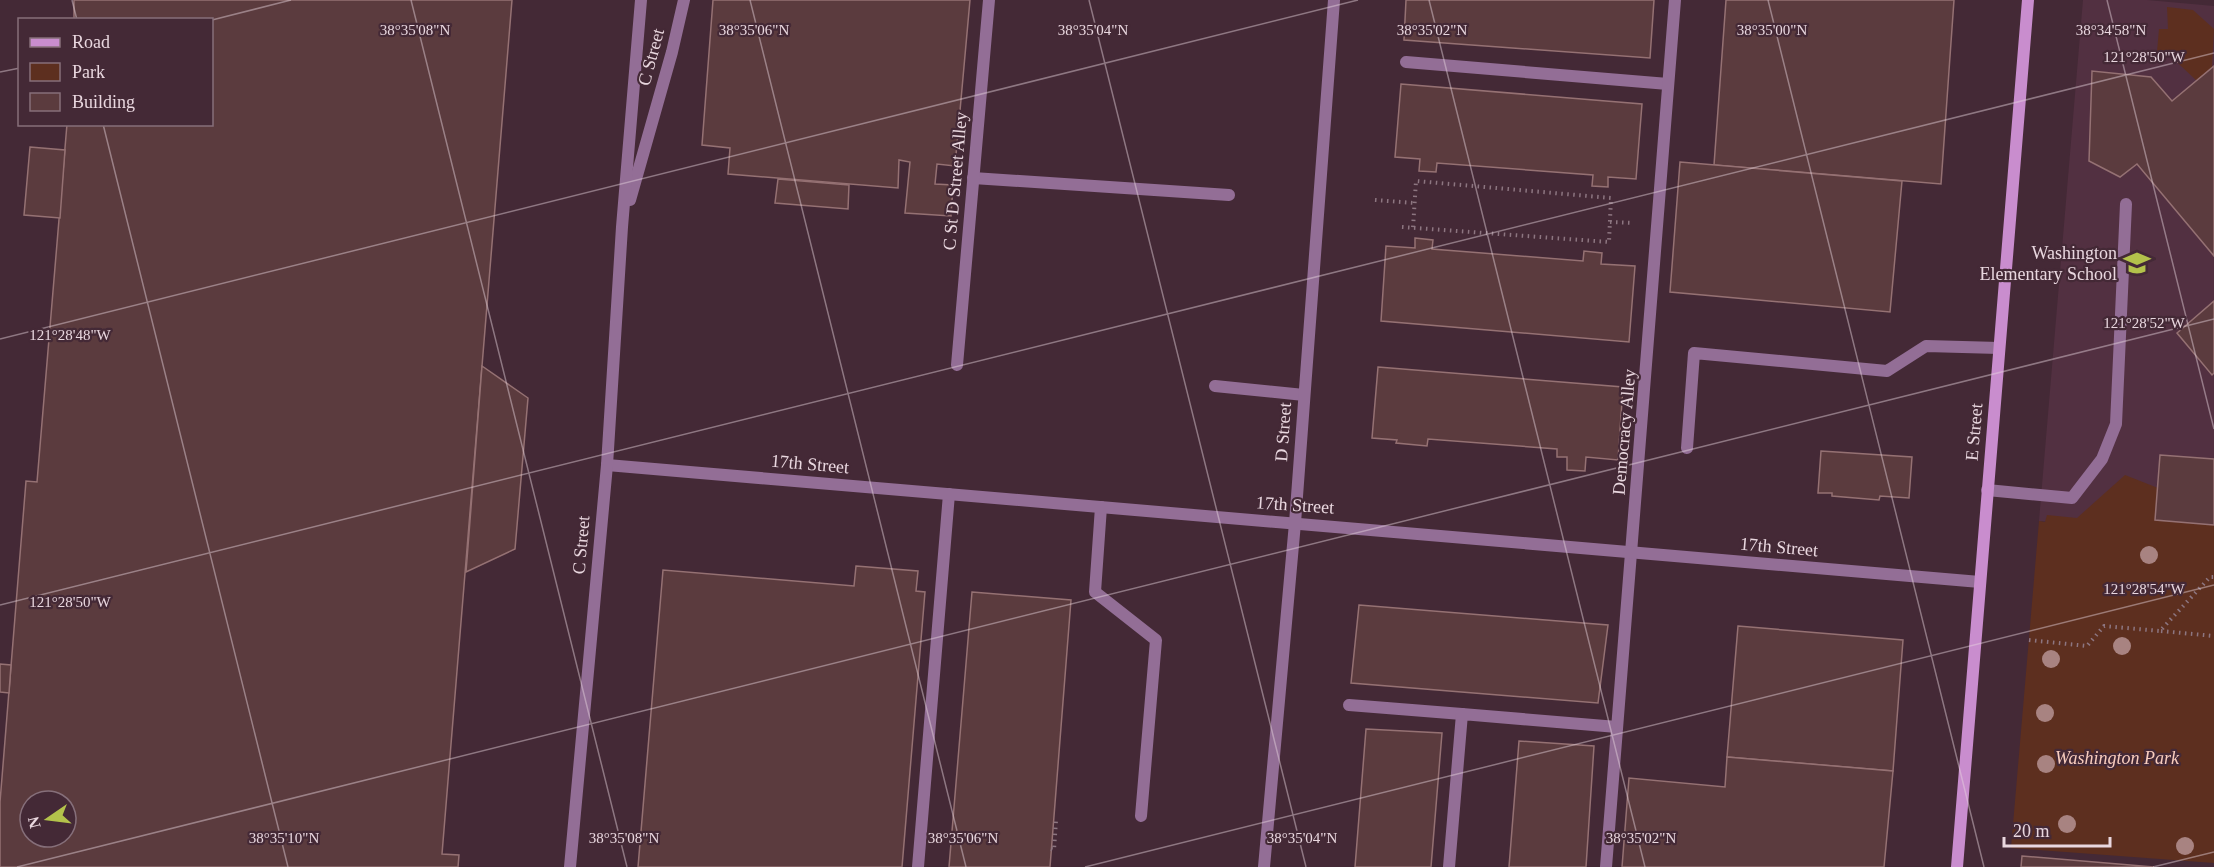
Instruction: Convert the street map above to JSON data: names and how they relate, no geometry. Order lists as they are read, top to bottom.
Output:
{
  "streets": {
    "street": [
      "C Street",
      "C St D Street Alley",
      "D Street",
      "Democracy Alley",
      "E Street",
      "17th Street"
    ]
  },
  "crossings": [
    ["C Street", "17th Street"],
    ["D Street", "17th Street"],
    ["Democracy Alley", "17th Street"],
    ["E Street", "17th Street"]
  ],
  "parks": ["Washington Park"],
  "places": {
    "school or university": ["Washington Elementary School"]
  },
  "legend": ["Road", "Park", "Building"],
  "scale_bar": "20 m",
  "north": "left",
  "coordinates": [
    "38°34'58\"N",
    "38°35'08\"N",
    "38°35'06\"N",
    "38°35'04\"N",
    "38°35'02\"N",
    "38°35'00\"N",
    "121°28'50\"W",
    "121°28'52\"W",
    "121°28'48\"W",
    "121°28'54\"W",
    "38°35'10\"N"
  ]
}
